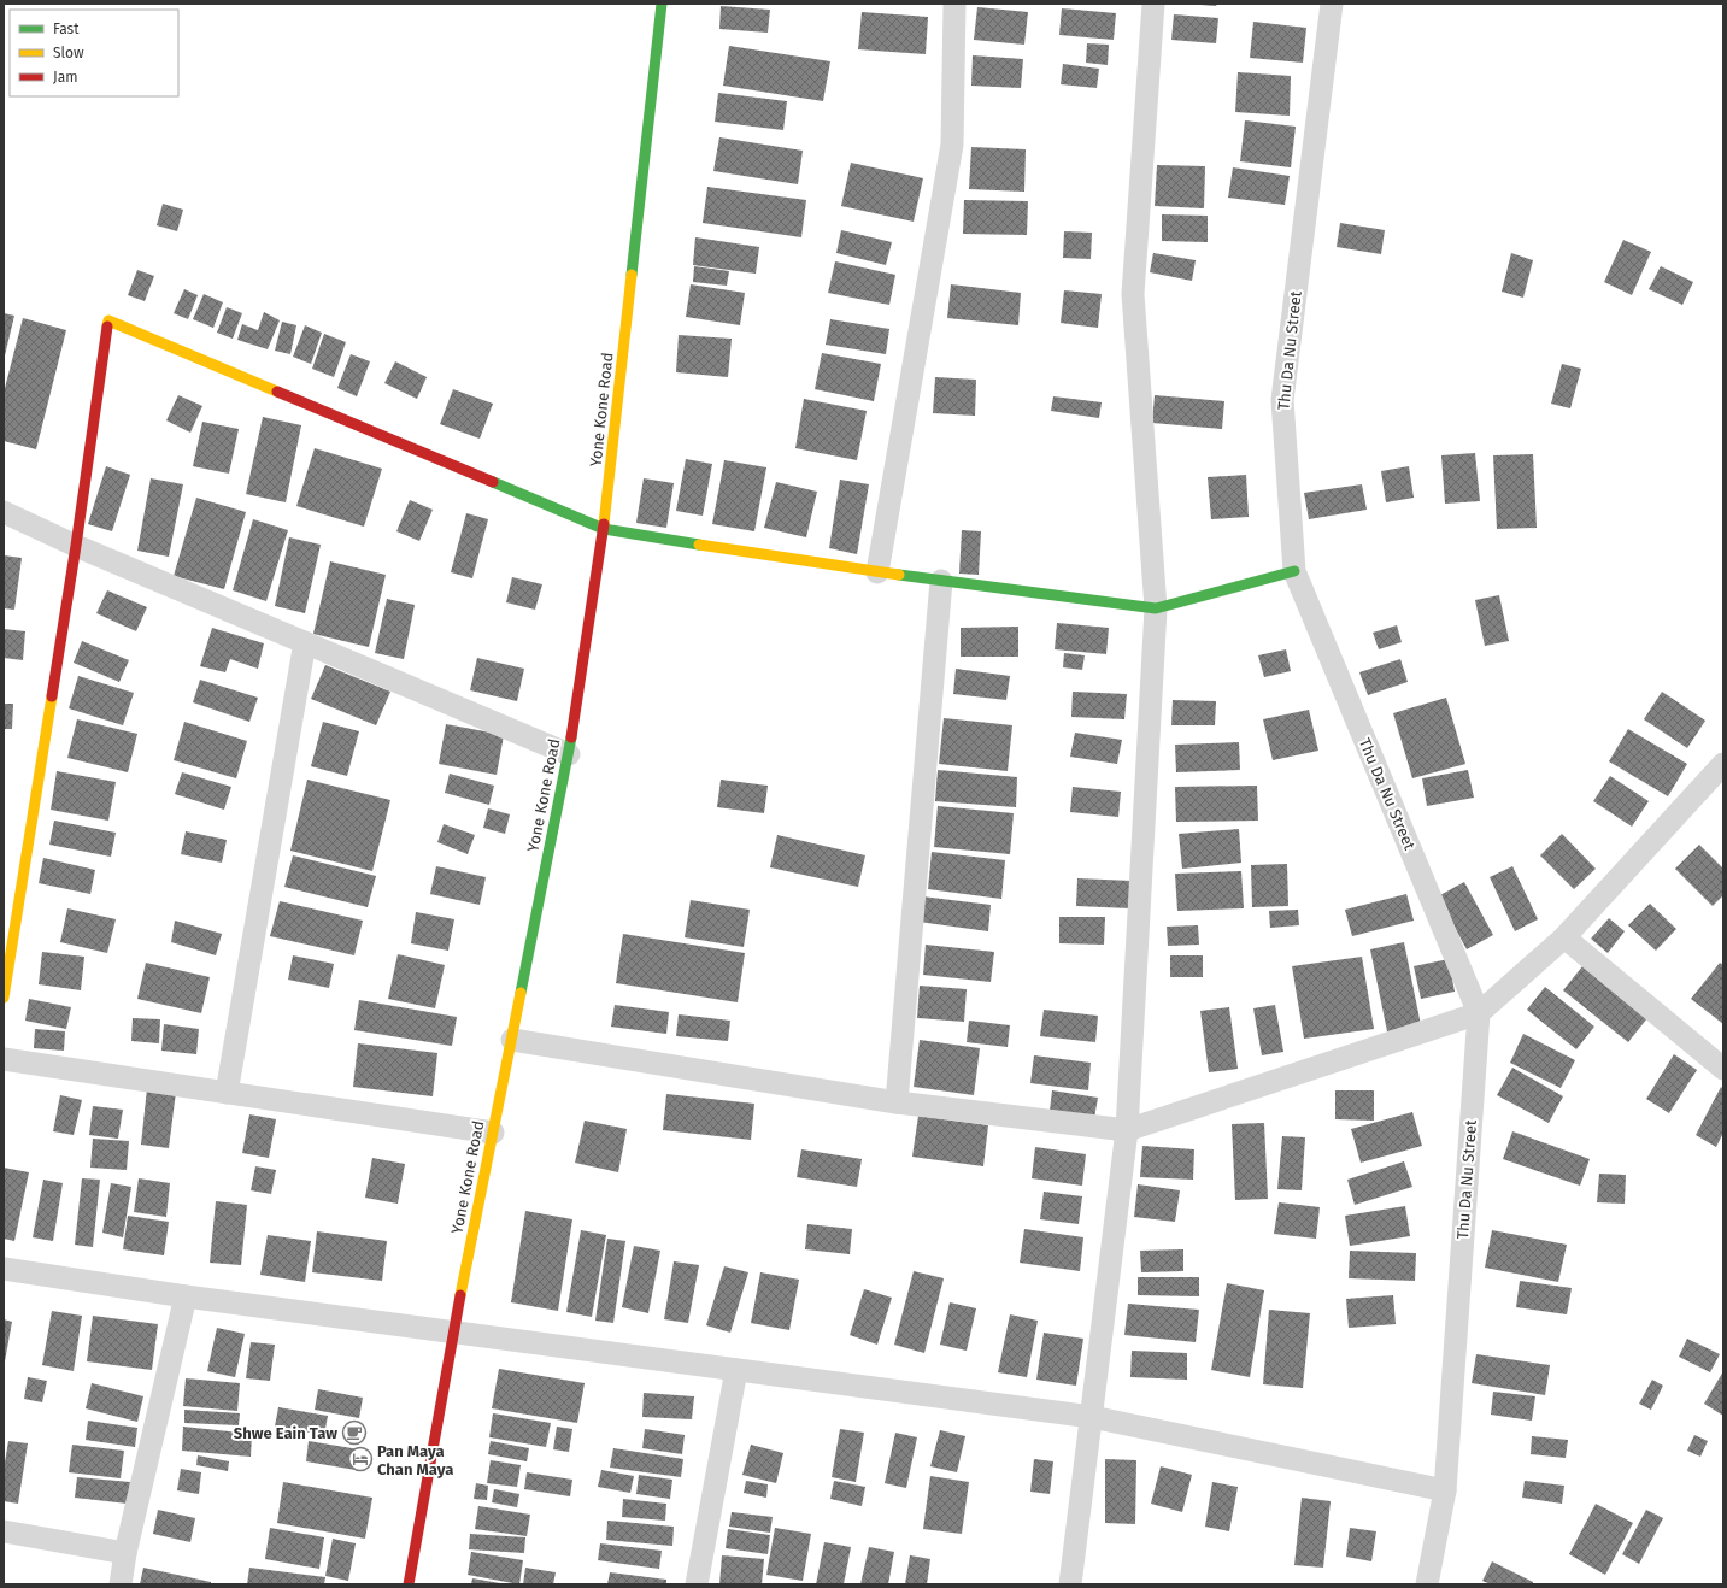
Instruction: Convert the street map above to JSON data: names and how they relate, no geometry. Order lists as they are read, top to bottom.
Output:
{
  "streets": {
    "street": ["Thu Da Nu Street", "Yone Kone Road"]
  },
  "places": {
    "cafe": ["Shwe Eain Taw"],
    "hotel": ["Pan Maya Chan Maya"]
  },
  "legend": ["Fast", "Slow", "Jam"]
}
